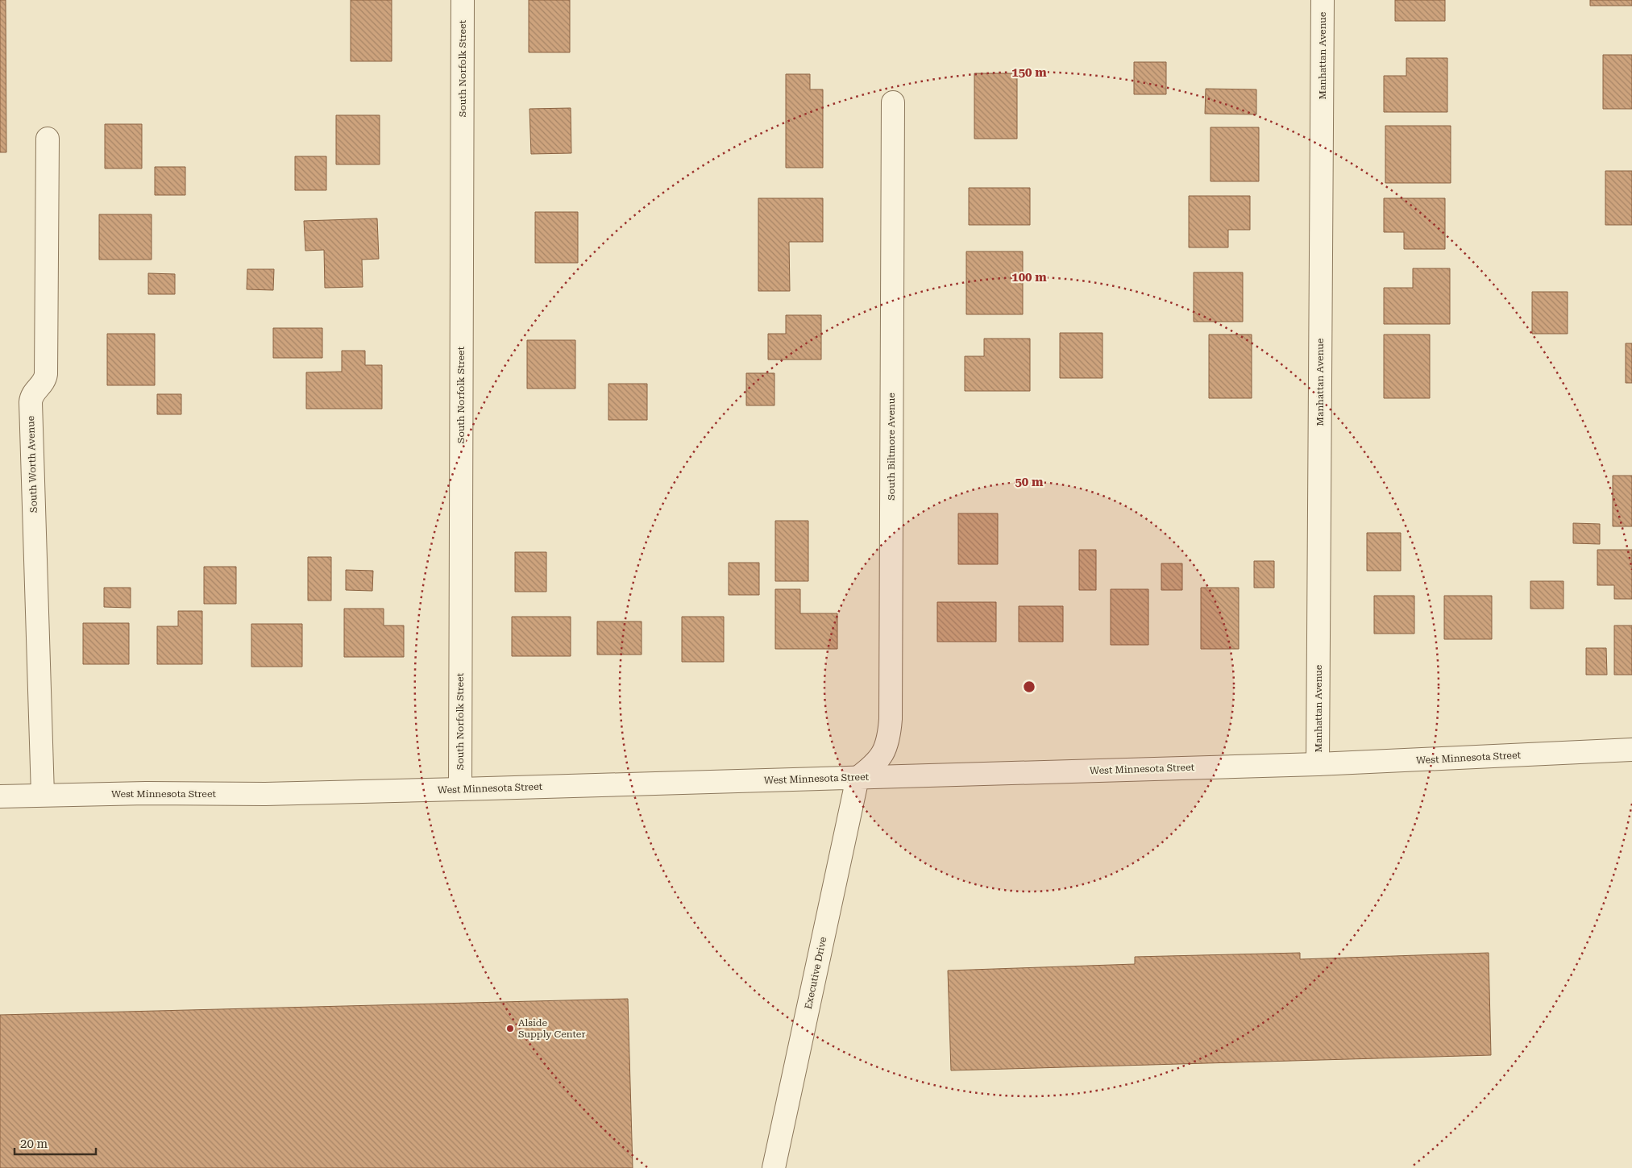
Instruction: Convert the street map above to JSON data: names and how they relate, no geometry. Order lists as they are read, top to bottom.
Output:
{
  "streets": {
    "street": [
      "Manhattan Avenue",
      "South Norfolk Street",
      "South Biltmore Avenue",
      "South Worth Avenue",
      "West Minnesota Street",
      "Executive Drive"
    ]
  },
  "crossings": [
    ["Manhattan Avenue", "West Minnesota Street"],
    ["South Norfolk Street", "West Minnesota Street"],
    ["South Biltmore Avenue", "West Minnesota Street"],
    ["South Biltmore Avenue", "Executive Drive"],
    ["South Worth Avenue", "West Minnesota Street"],
    ["West Minnesota Street", "Executive Drive"]
  ],
  "places": ["Alside Supply Center"],
  "scale_bar": "20 m",
  "rings": ["150 m", "100 m", "50 m"]
}
